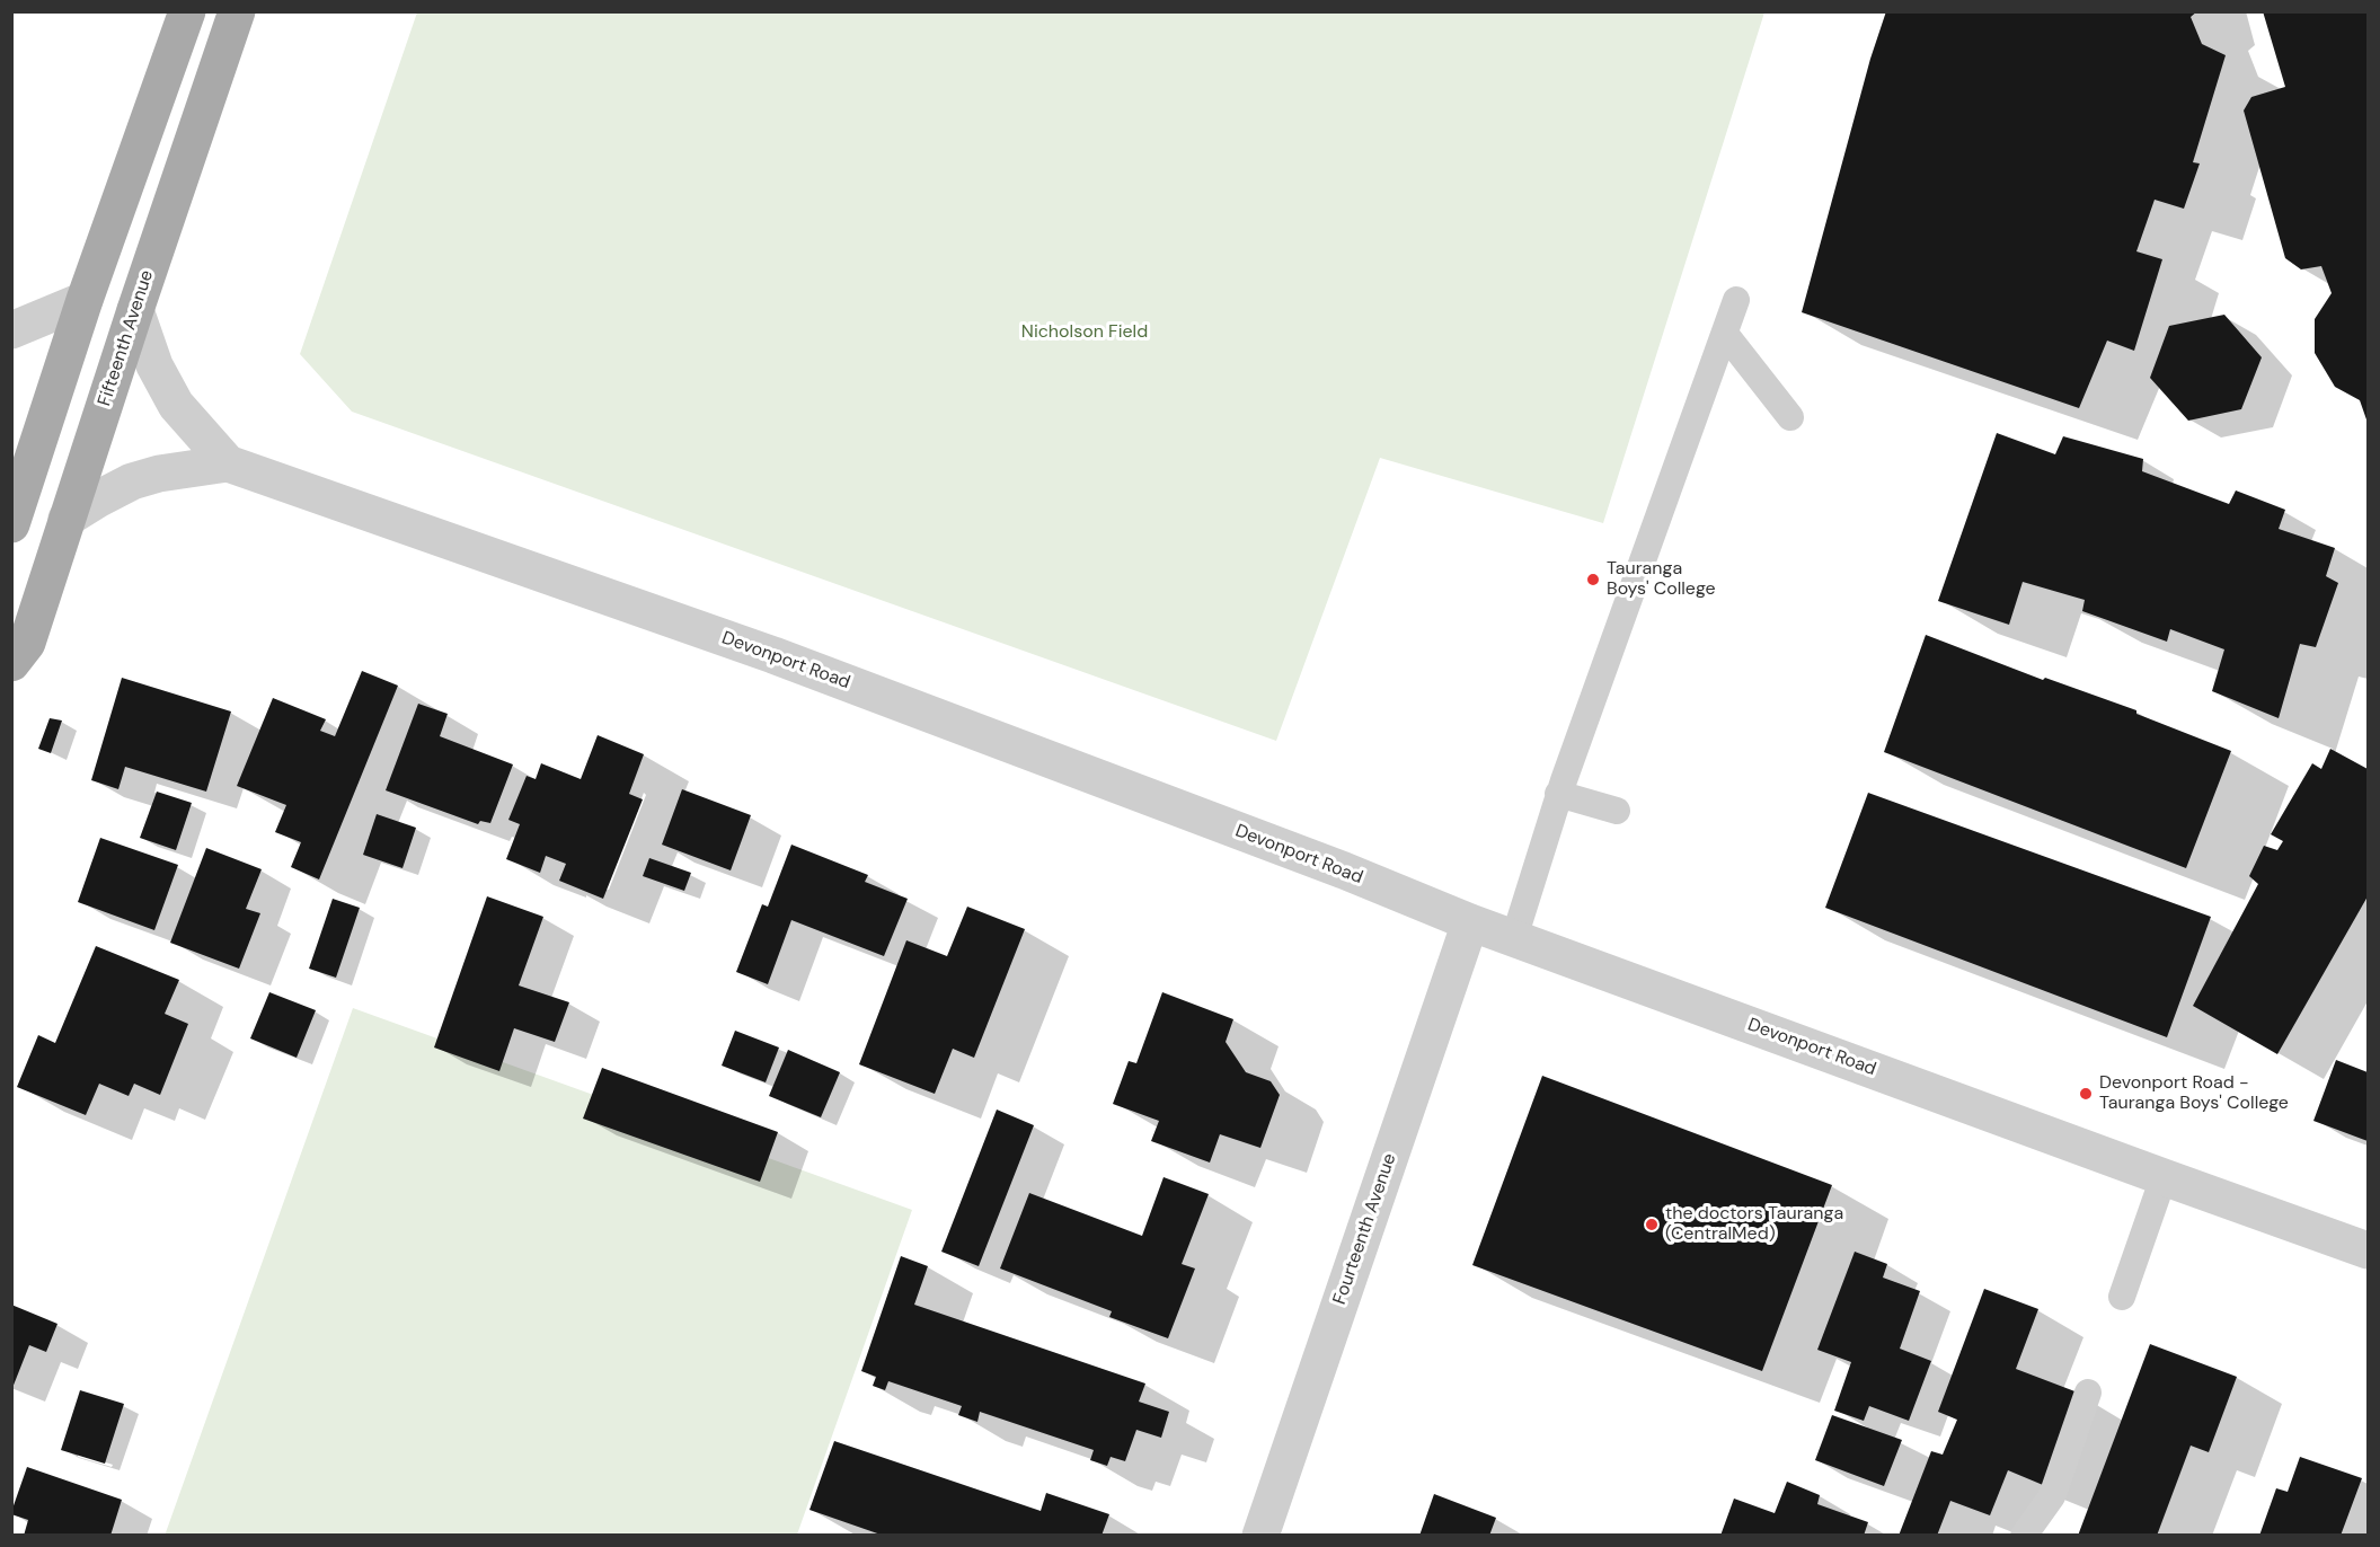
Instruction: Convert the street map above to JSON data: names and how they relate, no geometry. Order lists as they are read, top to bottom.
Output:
{
  "streets": {
    "main road": ["Fifteenth Avenue"],
    "street": ["Devonport Road", "Fourteenth Avenue"]
  },
  "crossings": [
    ["Fifteenth Avenue", "Devonport Road"],
    ["Devonport Road", "Fourteenth Avenue"]
  ],
  "parks": ["Nicholson Field"],
  "places": ["Tauranga Boys' College", "Devonport Road - Tauranga Boys' College", "the doctors Tauranga (CentralMed)"]
}
